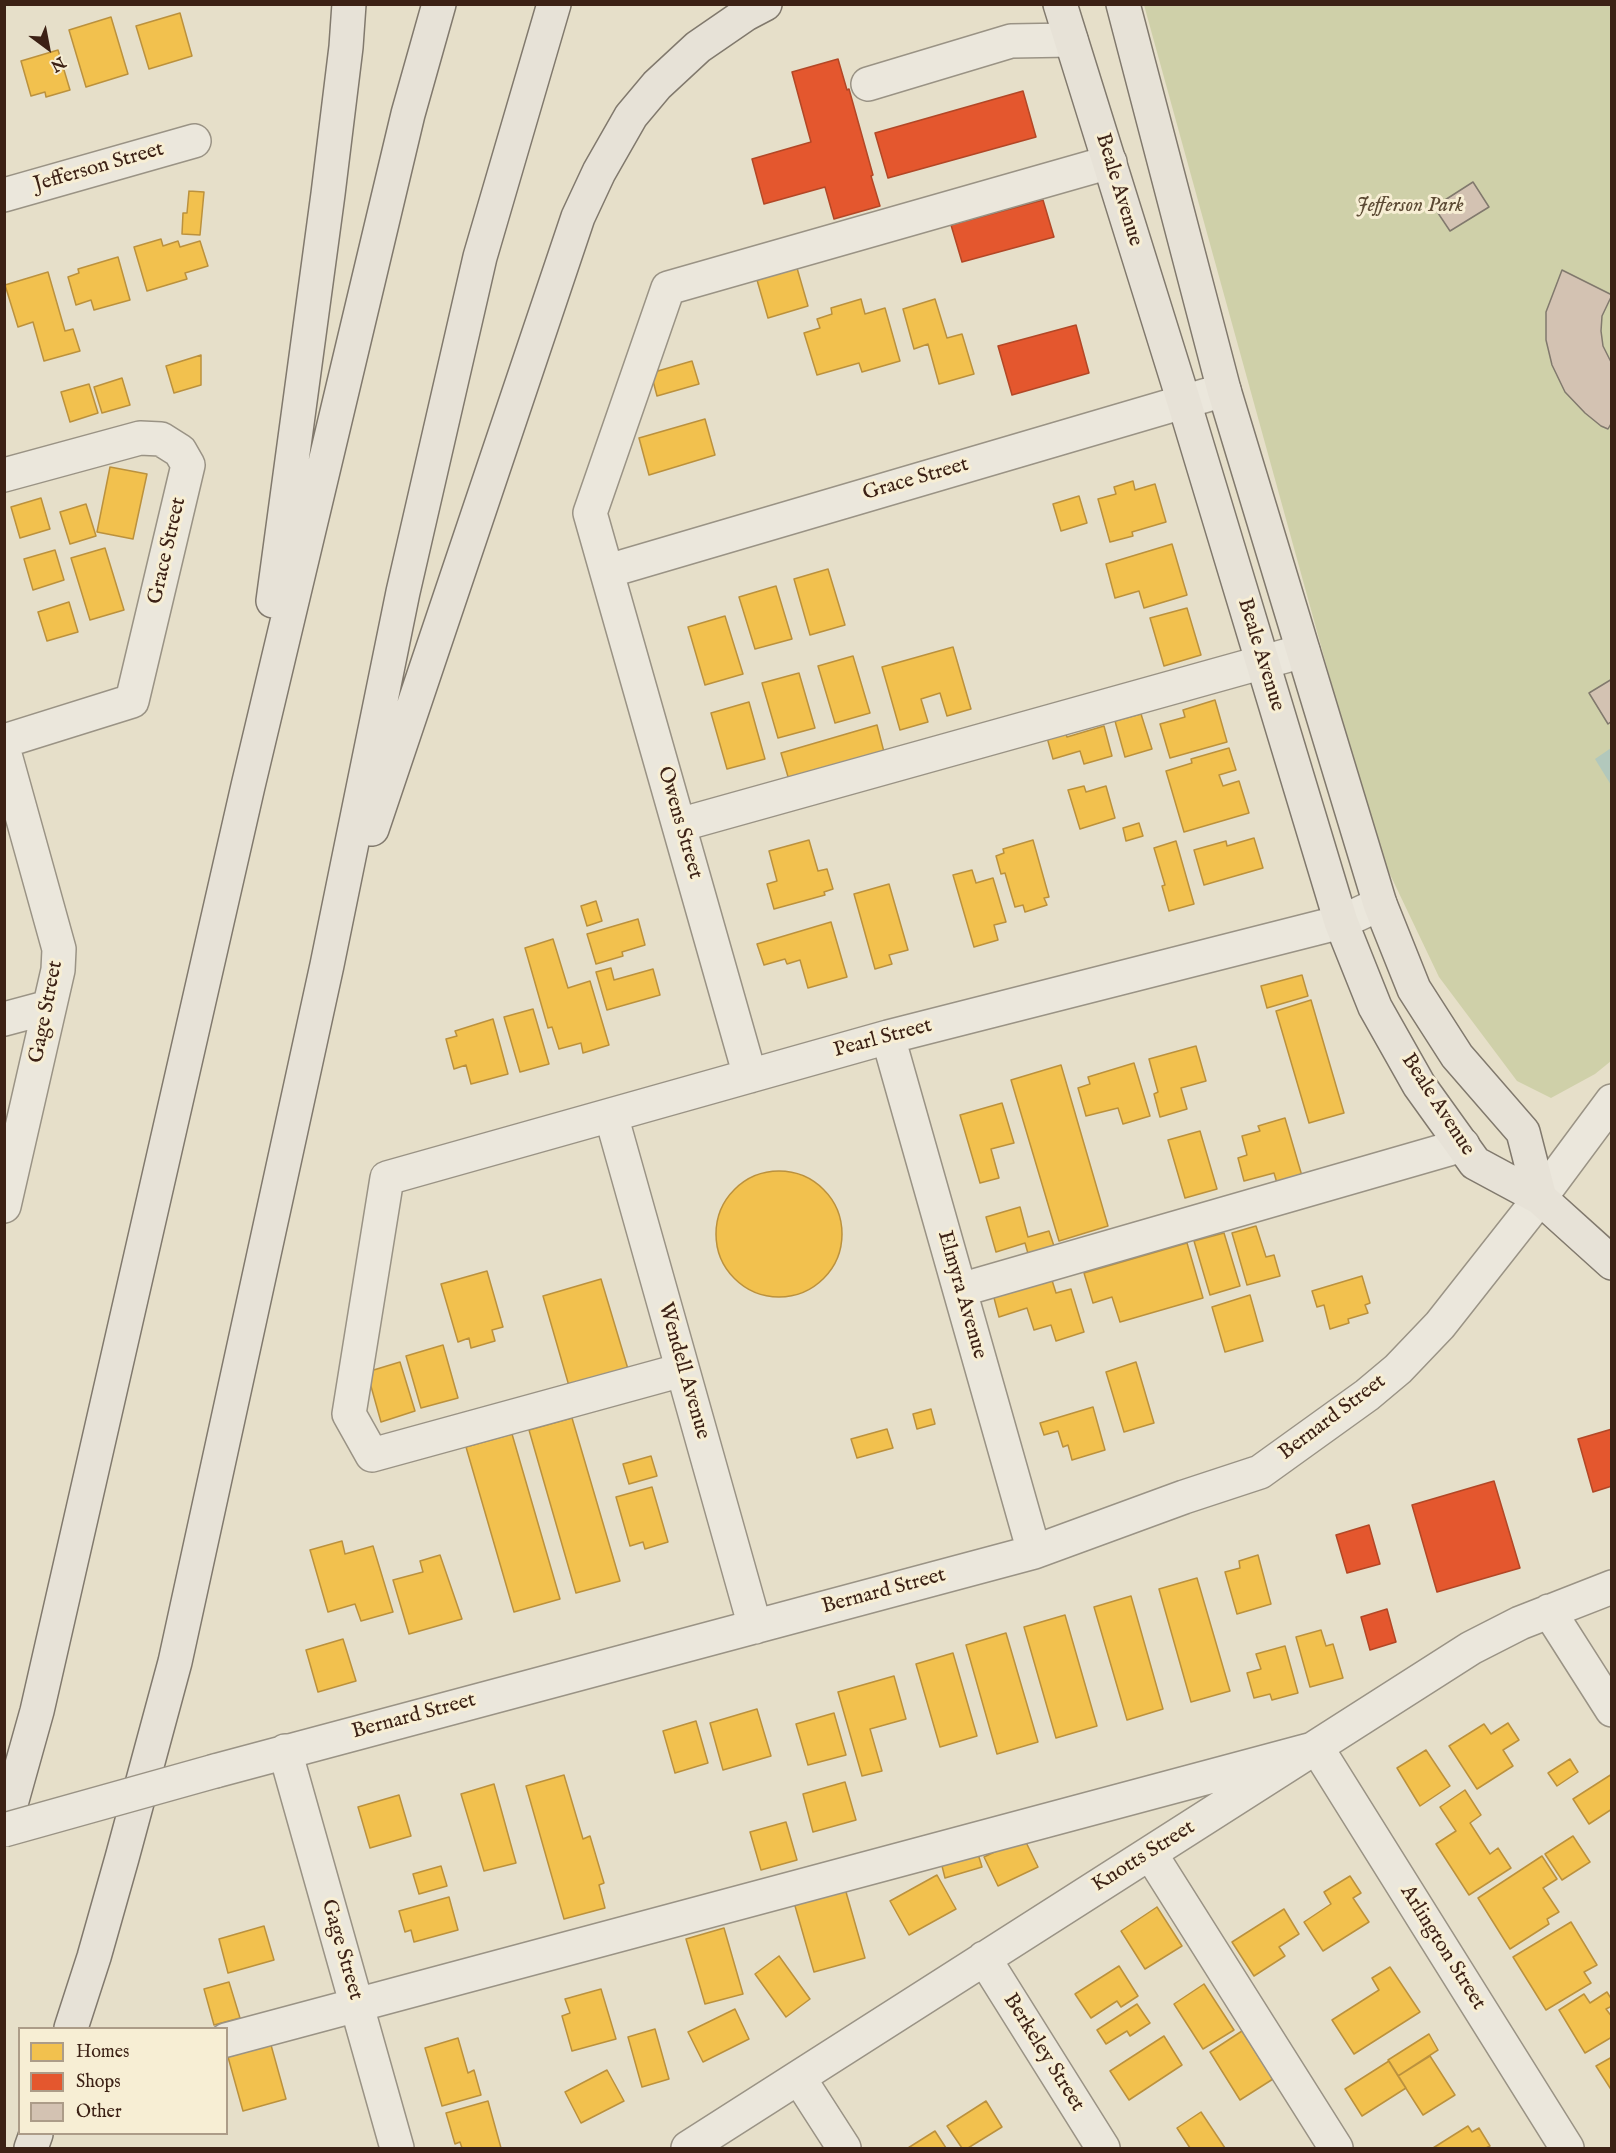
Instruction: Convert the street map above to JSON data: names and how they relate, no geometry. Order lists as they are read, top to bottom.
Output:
{
  "streets": {
    "main road": ["Beale Avenue"],
    "street": [
      "Jefferson Street",
      "Grace Street",
      "Owens Street",
      "Gage Street",
      "Pearl Street",
      "Elmyra Avenue",
      "Wendell Avenue",
      "Bernard Street",
      "Knotts Street",
      "Arlington Street",
      "Berkeley Street"
    ]
  },
  "crossings": [
    ["Beale Avenue", "Grace Street"],
    ["Beale Avenue", "Owens Street"],
    ["Beale Avenue", "Pearl Street"],
    ["Beale Avenue", "Bernard Street"],
    ["Grace Street", "Owens Street"],
    ["Owens Street", "Pearl Street"],
    ["Gage Street", "Bernard Street"],
    ["Pearl Street", "Elmyra Avenue"],
    ["Pearl Street", "Wendell Avenue"],
    ["Elmyra Avenue", "Bernard Street"],
    ["Wendell Avenue", "Bernard Street"],
    ["Knotts Street", "Arlington Street"],
    ["Knotts Street", "Berkeley Street"]
  ],
  "parks": ["Jefferson Park"],
  "legend": ["Homes", "Shops", "Other"],
  "north": "bottom right"
}
